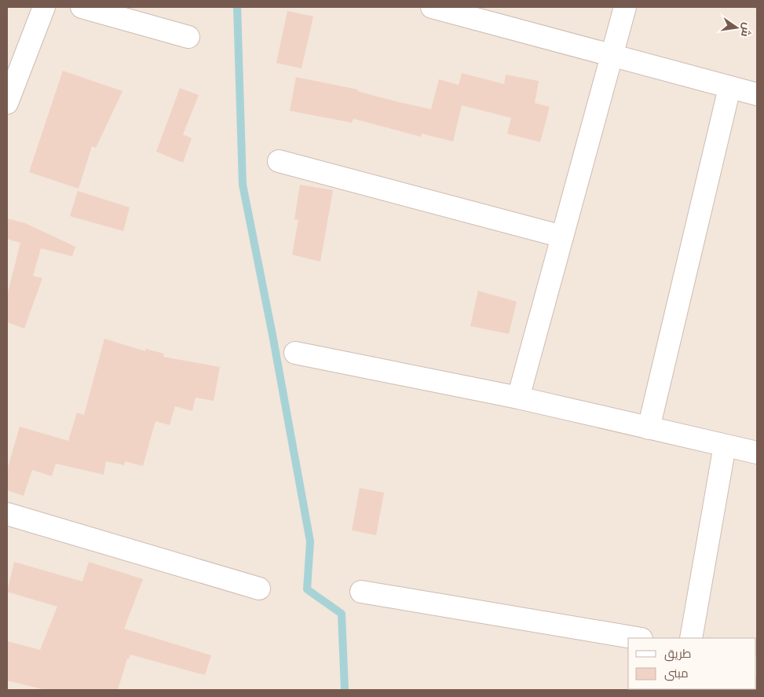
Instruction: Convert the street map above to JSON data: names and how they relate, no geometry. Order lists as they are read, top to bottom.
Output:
{
  "legend": ["طريق", "مبنى"],
  "north": "right"
}
